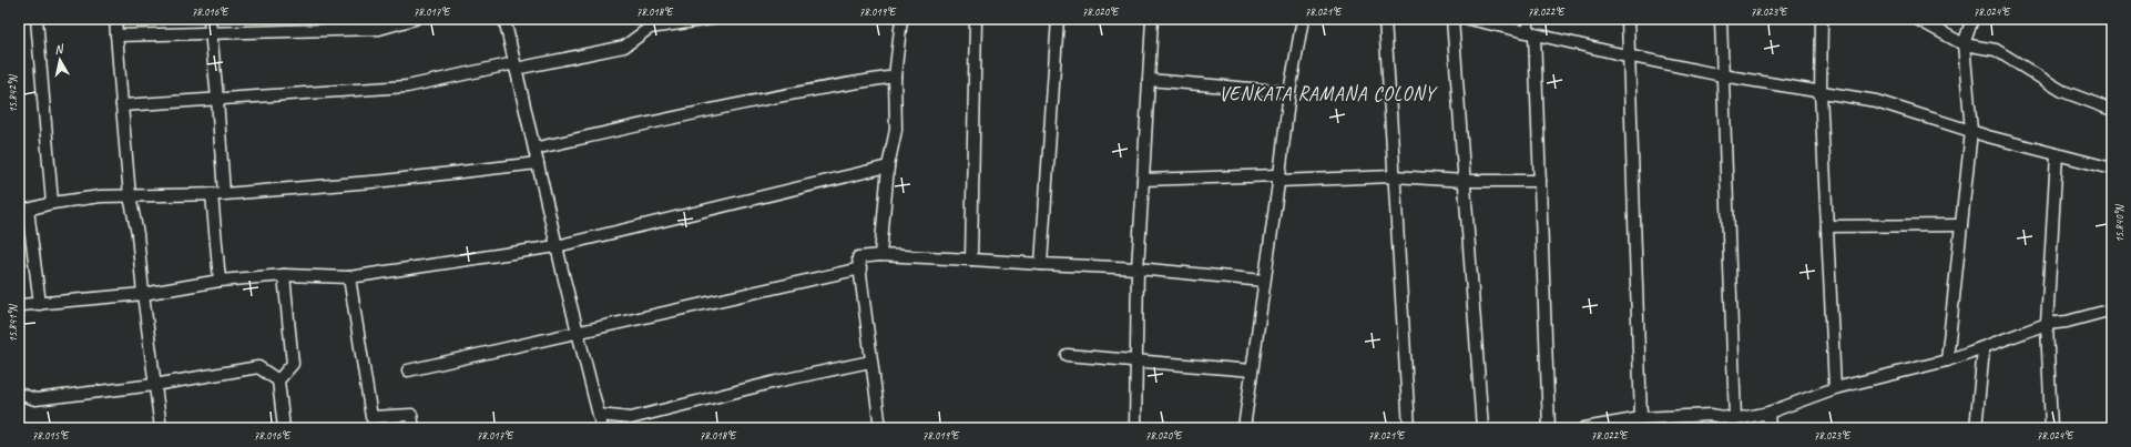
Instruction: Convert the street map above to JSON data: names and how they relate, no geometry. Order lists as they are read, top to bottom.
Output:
{
  "districts": ["VENKATA RAMANA COLONY"],
  "north": "top",
  "coordinates": [
    "78.016°E",
    "78.017°E",
    "78.018°E",
    "78.019°E",
    "78.020°E",
    "78.021°E",
    "78.022°E",
    "78.023°E",
    "78.024°E",
    "15.842°N",
    "15.840°N",
    "15.841°N",
    "78.015°E"
  ]
}
